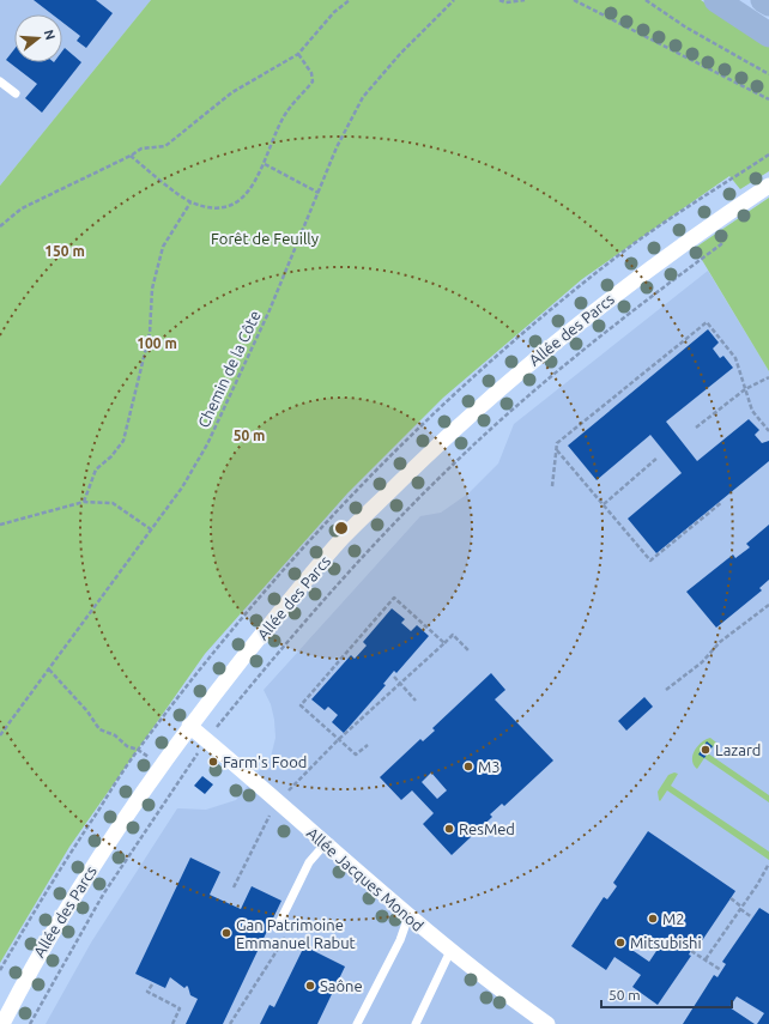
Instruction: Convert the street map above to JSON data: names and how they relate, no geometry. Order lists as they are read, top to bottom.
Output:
{
  "streets": {
    "street": ["Allée des Parcs", "Allée Jacques Monod"],
    "path": ["Chemin de la Côte"]
  },
  "crossings": [
    ["Allée des Parcs", "Allée Jacques Monod"]
  ],
  "parks": ["Forêt de Feuilly"],
  "places": [
    "Lazard",
    "Farm's Food",
    "M3",
    "ResMed",
    "M2",
    "Gan Patrimoine Emmanuel Rabut",
    "Mitsubishi",
    "Saône"
  ],
  "scale_bar": "50 m",
  "north": "right",
  "rings": ["150 m", "100 m", "50 m"]
}
